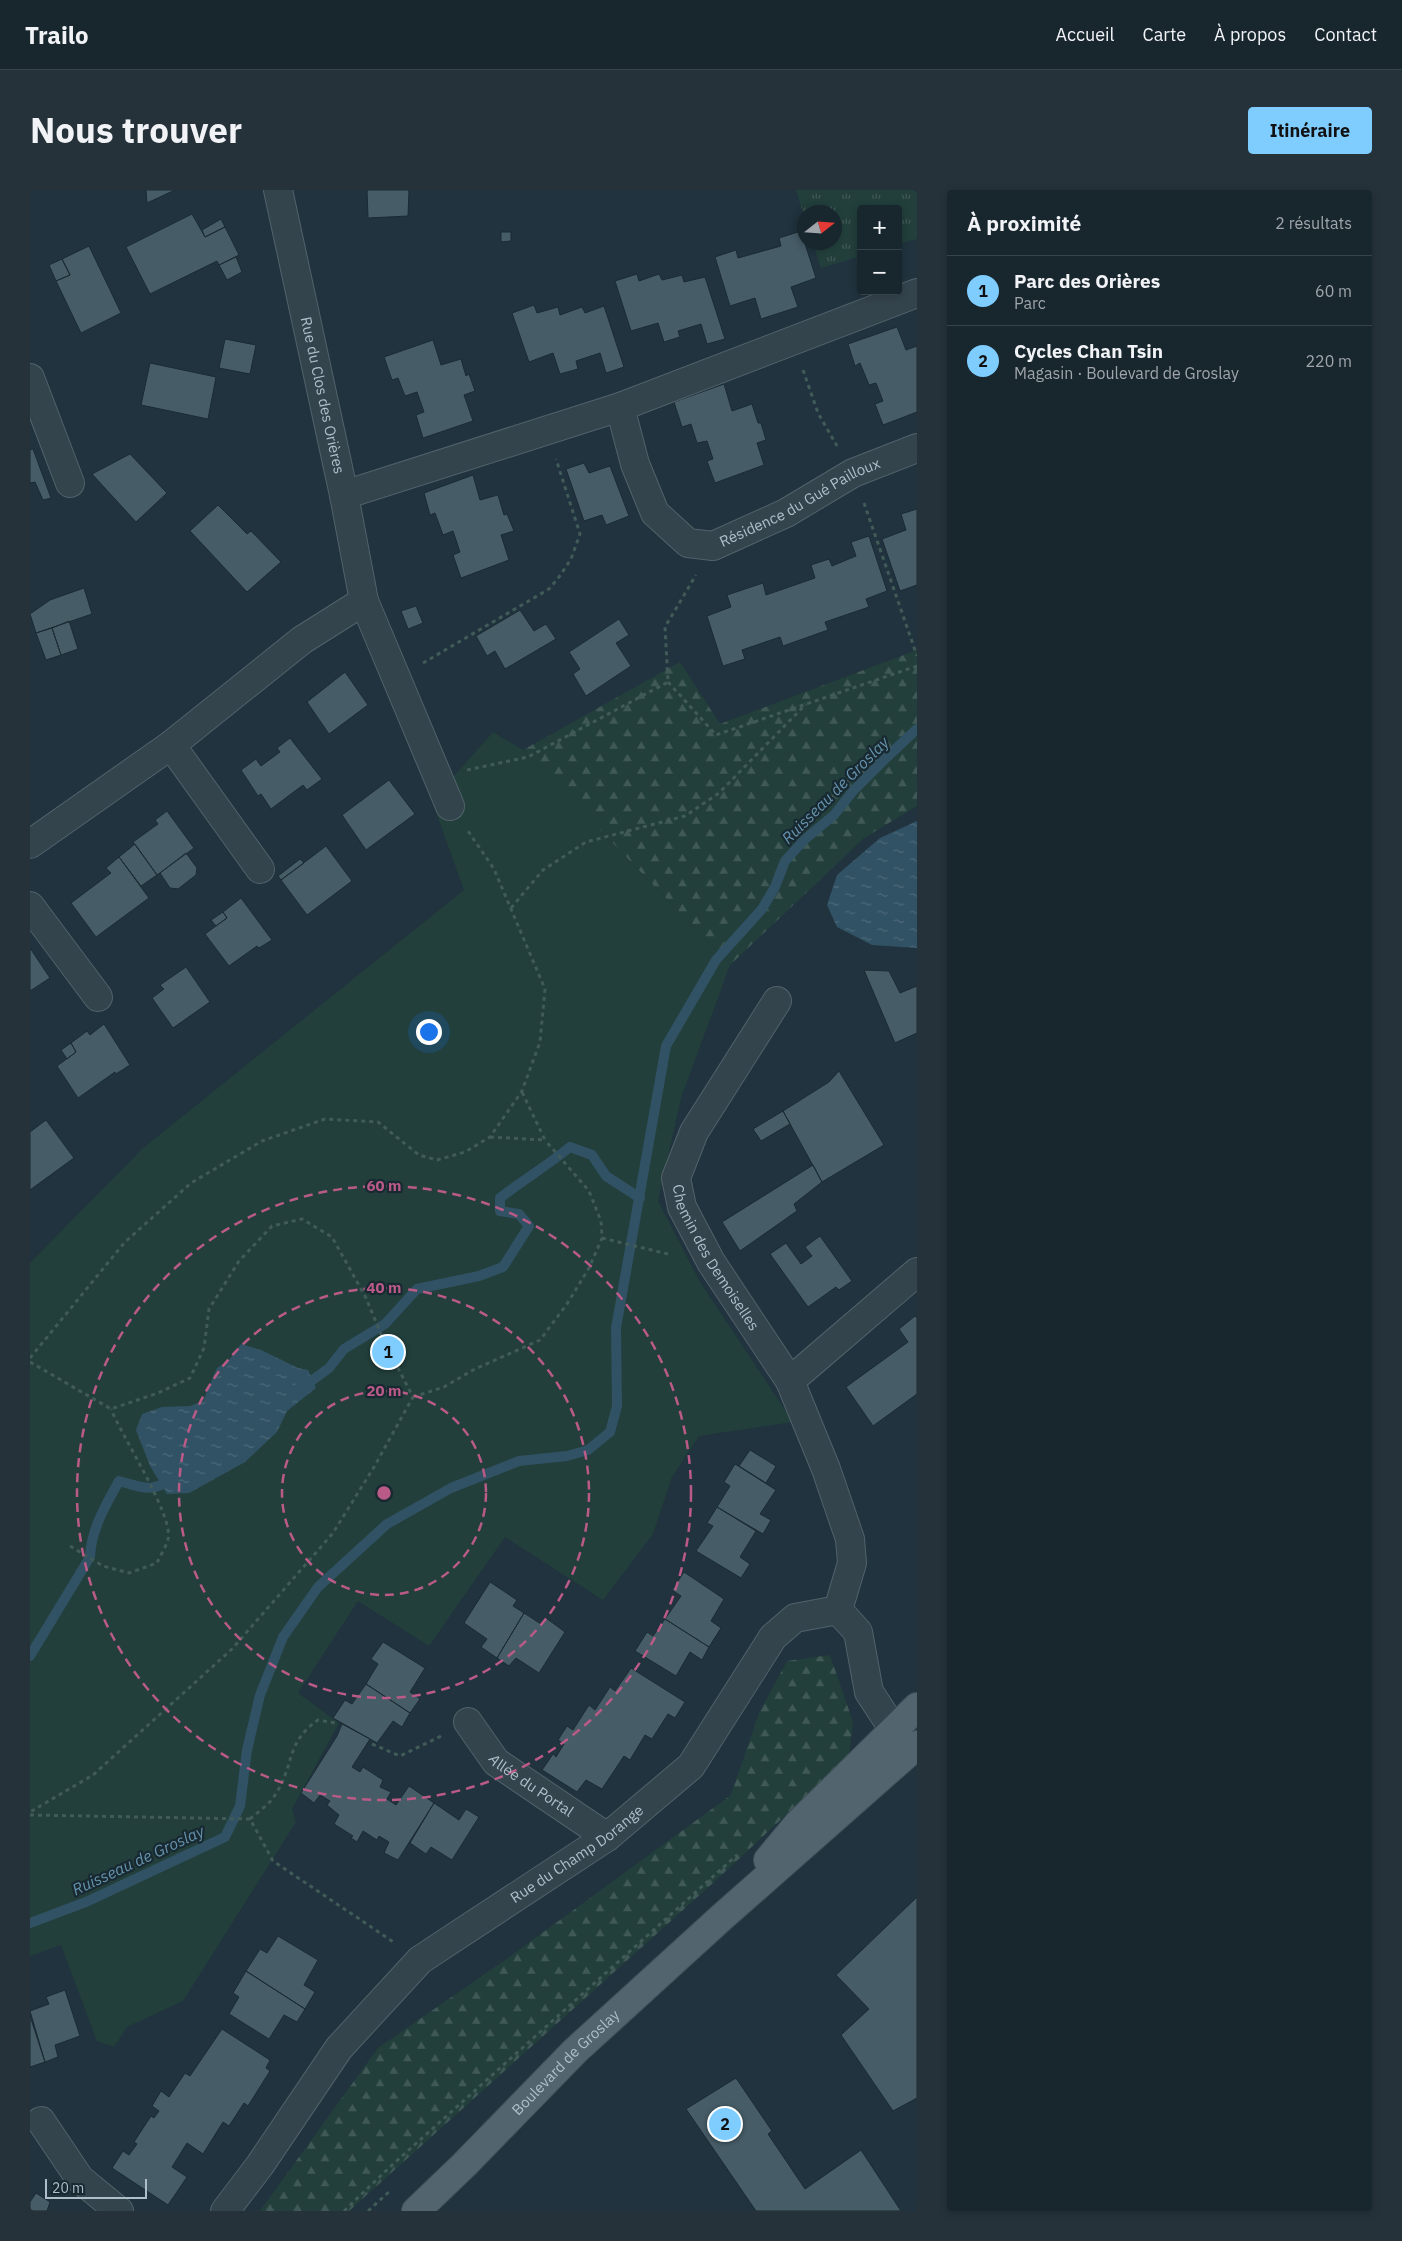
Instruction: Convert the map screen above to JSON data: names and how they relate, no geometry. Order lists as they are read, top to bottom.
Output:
{
  "streets": {
    "main road": ["Boulevard de Groslay"],
    "street": [
      "Rue du Clos des Orières",
      "Résidence du Gué Pailloux",
      "Chemin des Demoiselles",
      "Allée du Portal",
      "Rue du Champ Dorange"
    ]
  },
  "crossings": [
    ["Chemin des Demoiselles", "Rue du Champ Dorange"],
    ["Allée du Portal", "Rue du Champ Dorange"]
  ],
  "water": ["Ruisseau de Groslay"],
  "scale_bar": "20 m",
  "north": "right",
  "page": {
    "header": "Trailo",
    "nav": [
      "Accueil",
      "Carte",
      "À propos",
      "Contact"
    ],
    "title": "Nous trouver",
    "buttons": "Itinéraire",
    "heading": ["À proximité", "2 résultats"],
    "map_buttons": ["+", "−"],
    "list": [
      {
        "mark": "1",
        "name": "Parc des Orières",
        "note": "Parc",
        "value": "60 m"
      },
      {
        "mark": "2",
        "name": "Cycles Chan Tsin",
        "note": "Magasin · Boulevard de Groslay",
        "value": "220 m"
      }
    ],
    "pins": ["1", "2"],
    "scale": "20 m"
  },
  "rings": ["60 m", "40 m", "20 m"]
}
